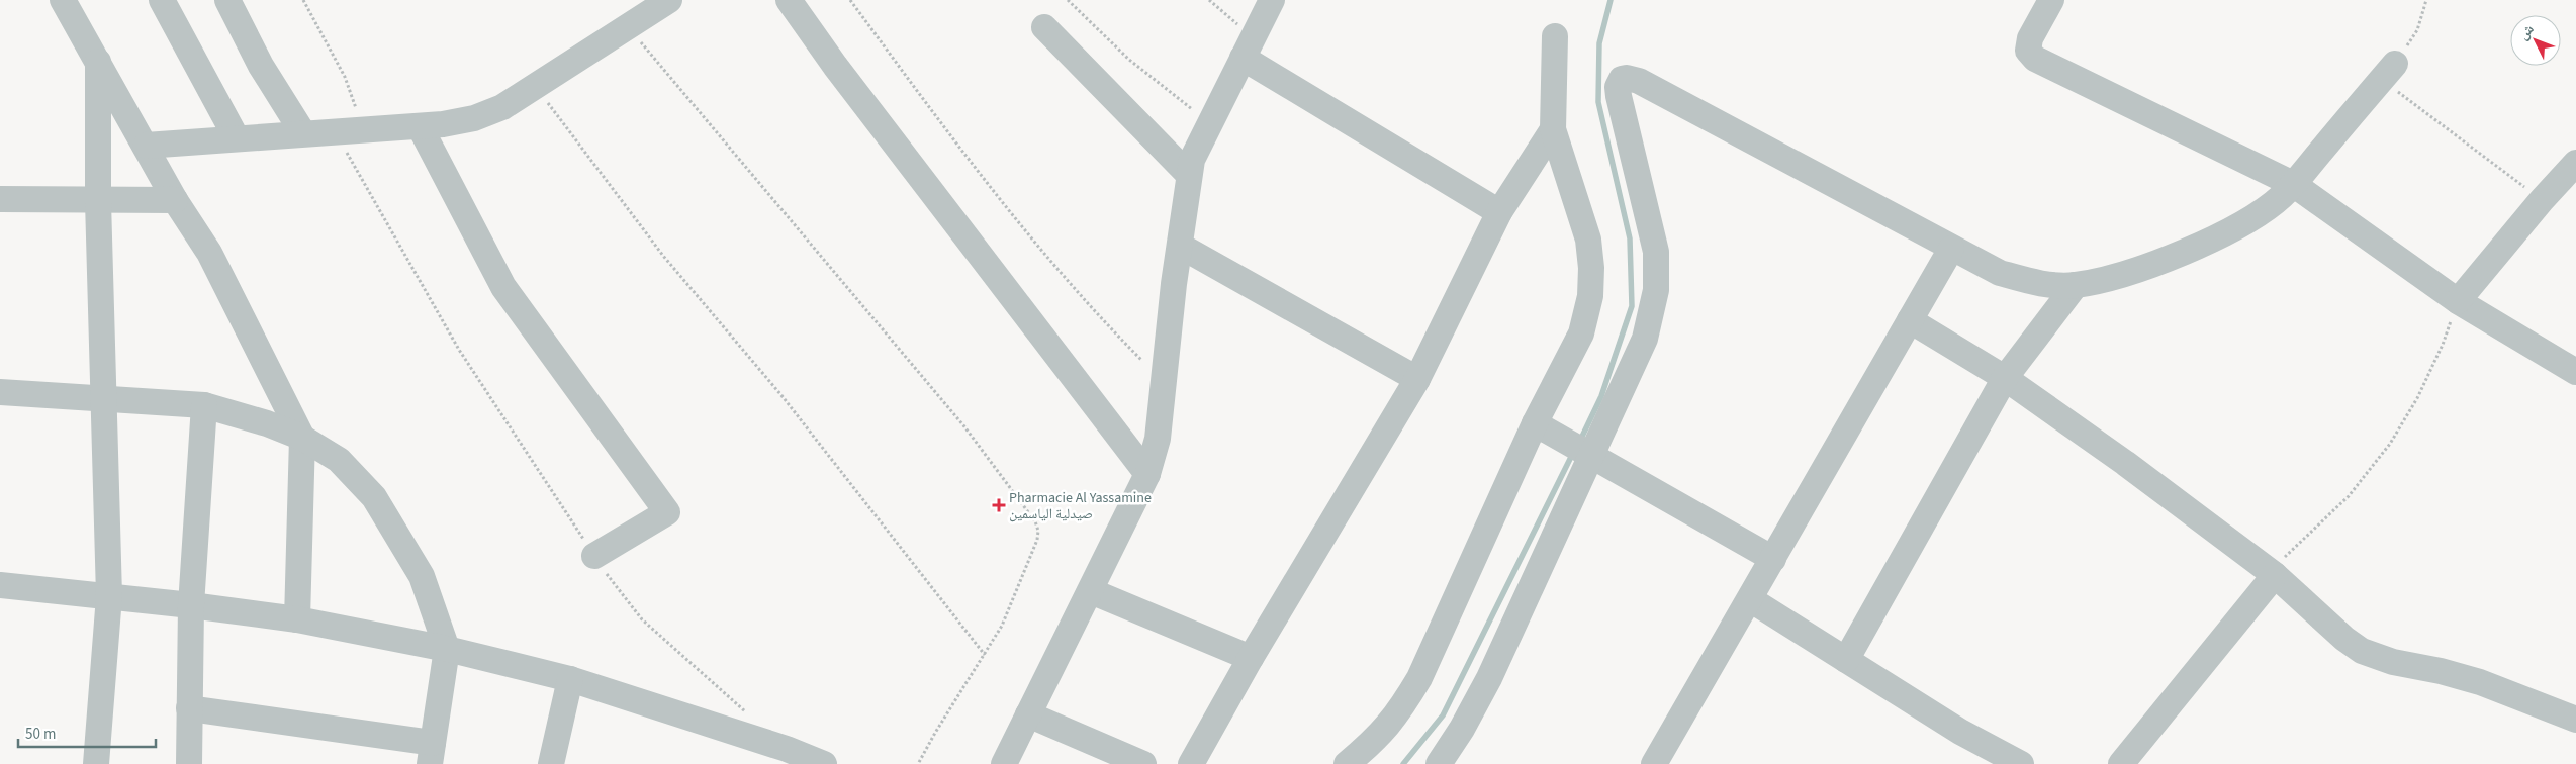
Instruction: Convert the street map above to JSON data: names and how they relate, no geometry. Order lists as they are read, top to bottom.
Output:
{
  "places": {
    "health": ["Pharmacie Al Yassamine صيدلية الياسمين"]
  },
  "scale_bar": "50 m",
  "north": "top left"
}
